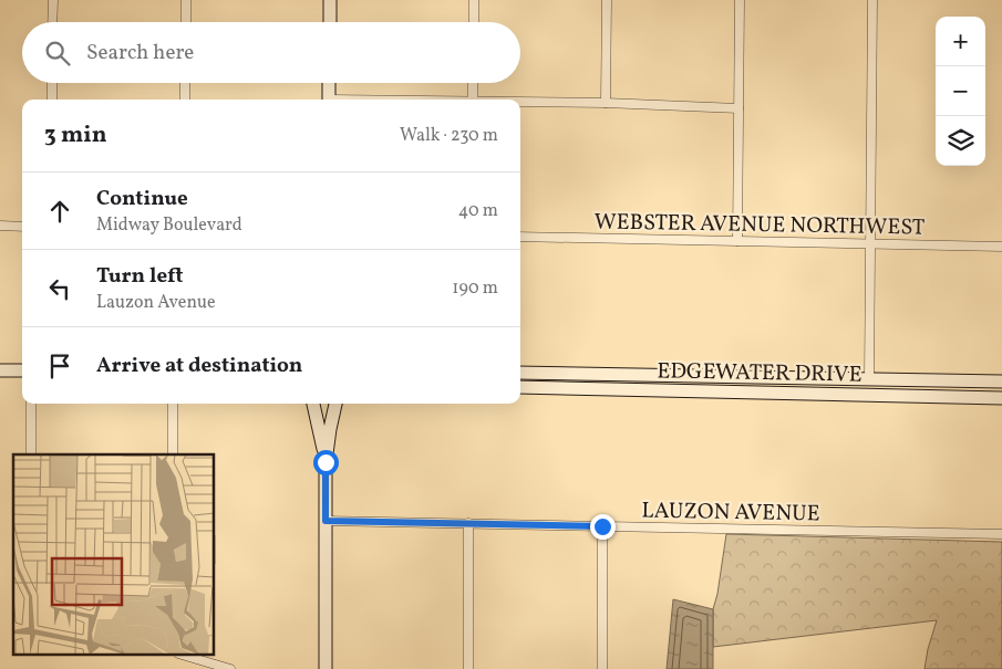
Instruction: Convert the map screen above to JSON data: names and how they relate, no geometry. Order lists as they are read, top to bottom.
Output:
{
  "streets": {
    "street": ["WEBSTER AVENUE NORTHWEST", "EDGEWATER DRIVE", "LAUZON AVENUE"]
  },
  "page": {
    "map_buttons": ["+", "−"],
    "search": "Search here",
    "heading": ["3 min", "Walk · 230 m"],
    "list": [
      ["Continue", "Midway Boulevard", "40 m"],
      ["Turn left", "Lauzon Avenue", "190 m"],
      "Arrive at destination"
    ]
  }
}
